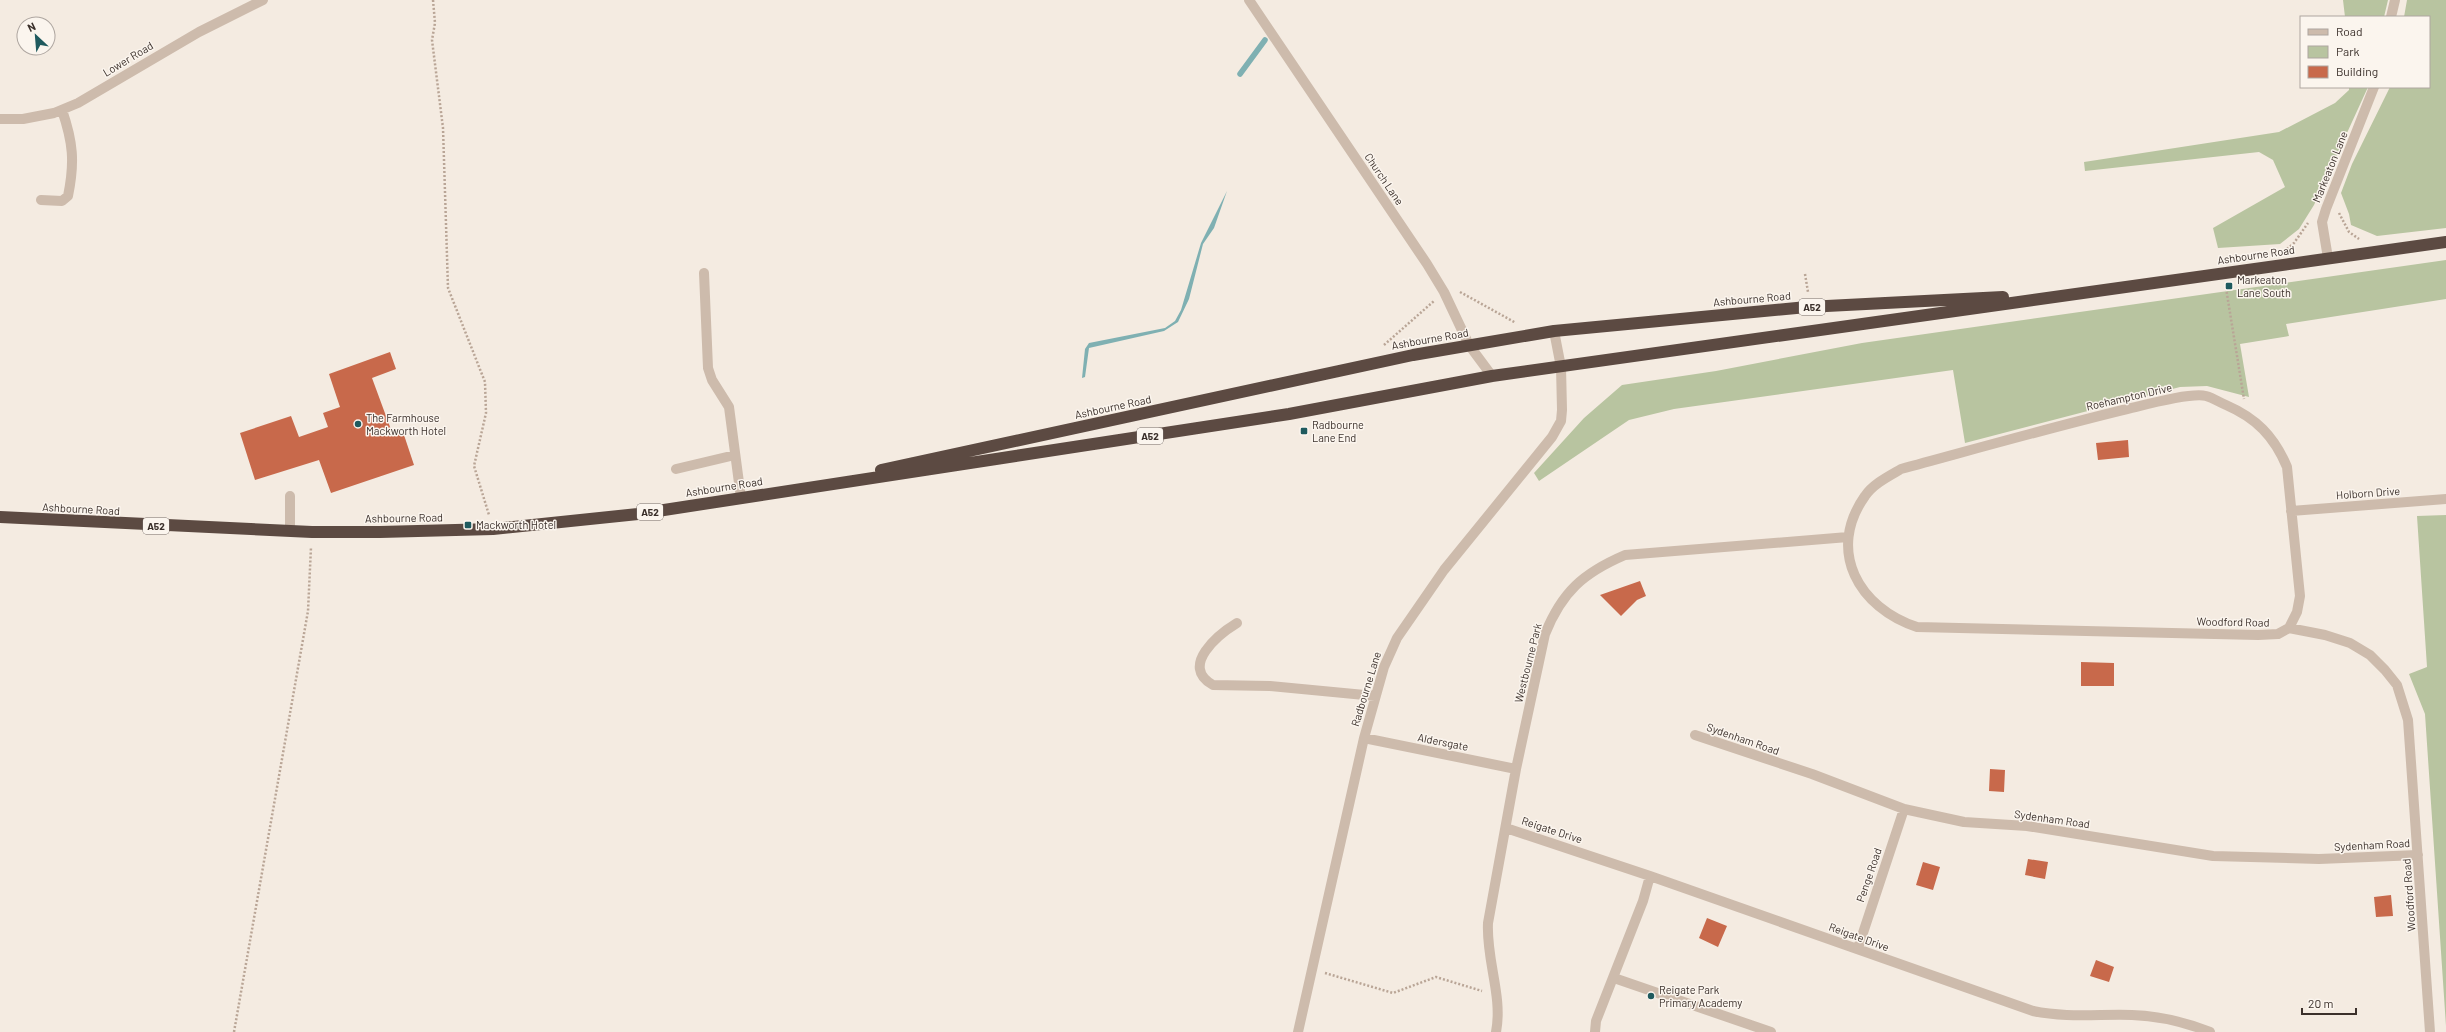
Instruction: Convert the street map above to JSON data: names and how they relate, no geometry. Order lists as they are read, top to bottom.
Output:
{
  "streets": {
    "highway": ["Ashbourne Road", "A52"],
    "street": [
      "Lower Road",
      "Markeaton Lane",
      "Church Lane",
      "Roehampton Drive",
      "Holborn Drive",
      "Woodford Road",
      "Westbourne Park",
      "Radbourne Lane",
      "Sydenham Road",
      "Aldersgate",
      "Reigate Drive",
      "Penge Road"
    ]
  },
  "crossings": [
    ["Markeaton Lane", "Ashbourne Road"],
    ["Church Lane", "Ashbourne Road"],
    ["Ashbourne Road", "Radbourne Lane"],
    ["Roehampton Drive", "Holborn Drive"],
    ["Roehampton Drive", "Woodford Road"],
    ["Roehampton Drive", "Westbourne Park"],
    ["Woodford Road", "Westbourne Park"],
    ["Woodford Road", "Sydenham Road"],
    ["Westbourne Park", "Aldersgate"],
    ["Westbourne Park", "Reigate Drive"],
    ["Radbourne Lane", "Aldersgate"],
    ["Sydenham Road", "Penge Road"],
    ["Reigate Drive", "Penge Road"]
  ],
  "places": {
    "transit": ["Markeaton Lane South", "Radbourne Lane End", "Mackworth Hotel"],
    "other": ["The Farmhouse Mackworth Hotel", "Reigate Park Primary Academy"]
  },
  "legend": ["Road", "Park", "Building"],
  "scale_bar": "20 m",
  "north": "top left"
}
